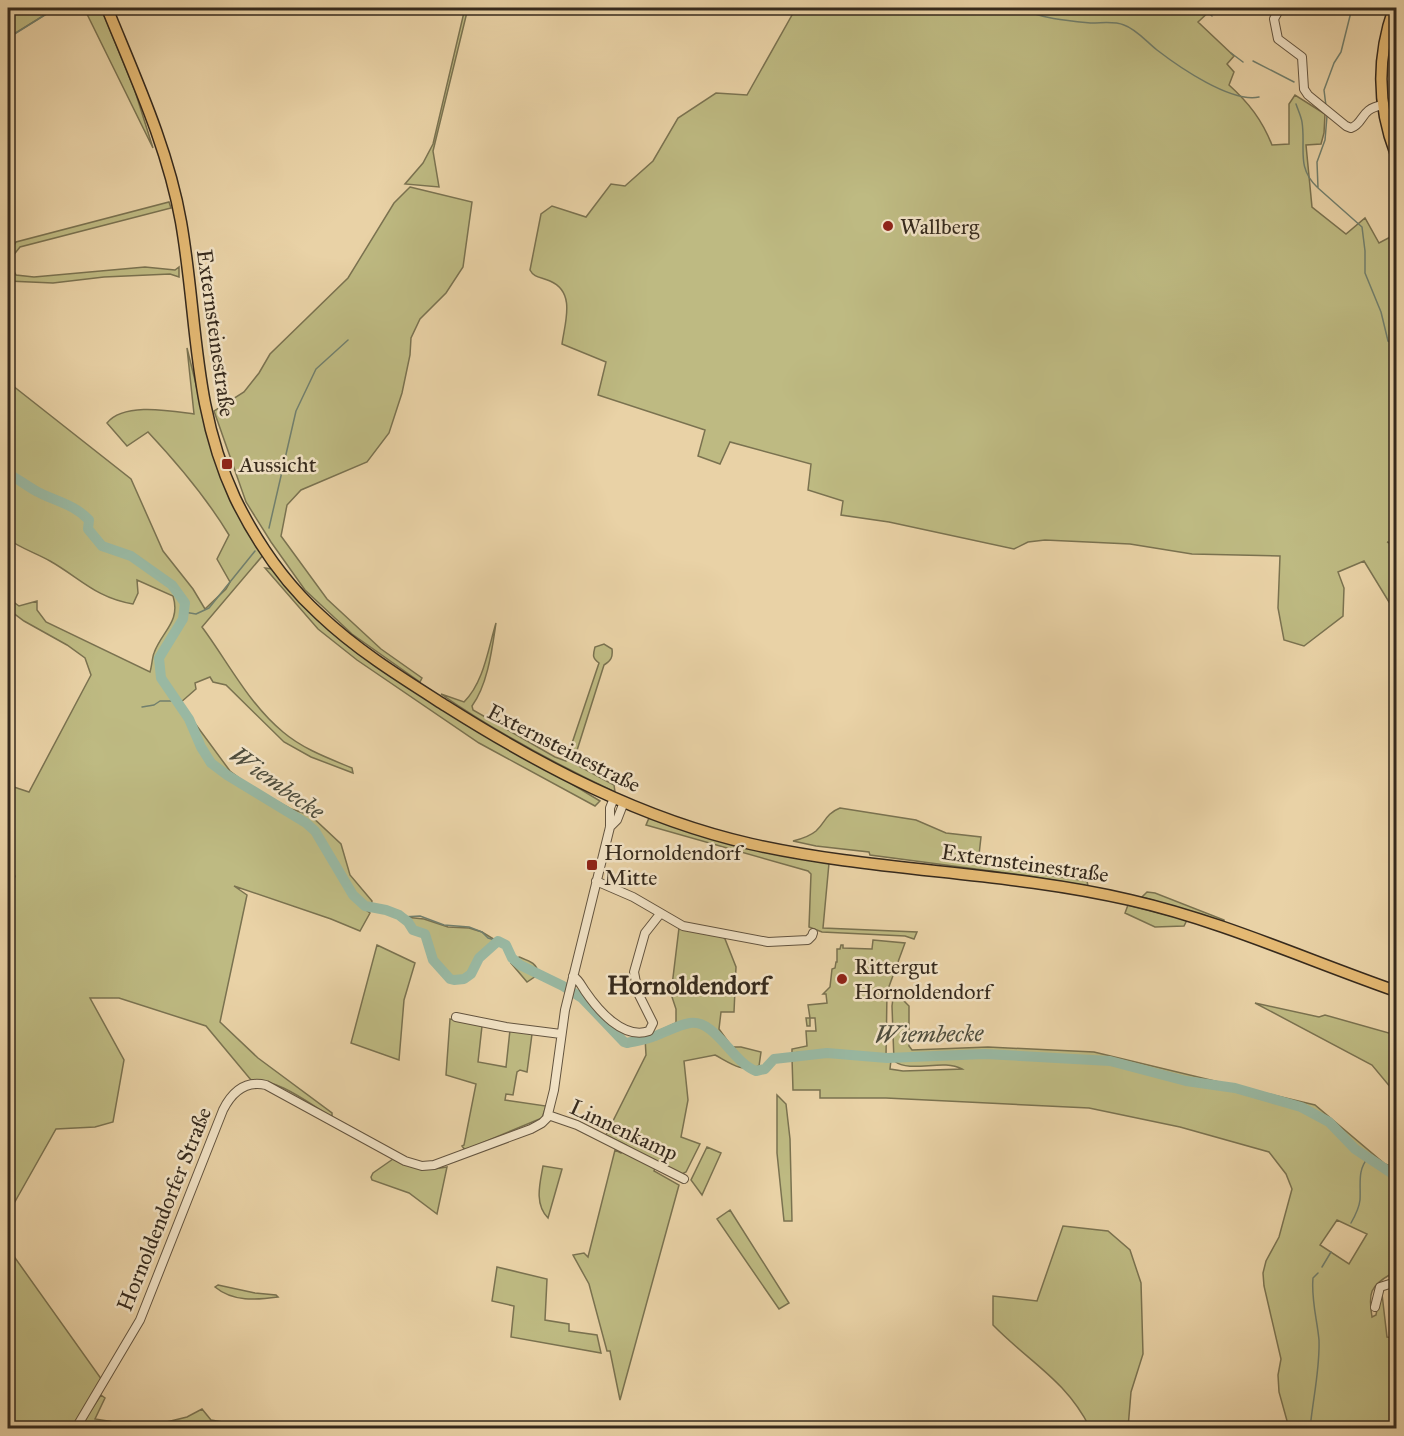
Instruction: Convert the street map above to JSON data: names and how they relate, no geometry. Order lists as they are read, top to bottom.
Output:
{
  "streets": {
    "main road": ["Externsteinestraße"],
    "street": ["Linnenkamp", "Hornoldendorfer Straße"]
  },
  "crossings": [
    ["Linnenkamp", "Hornoldendorfer Straße"]
  ],
  "districts": ["Hornoldendorf"],
  "water": ["Wiembecke"],
  "places": {
    "other": ["Wallberg", "Rittergut Hornoldendorf"],
    "transit": ["Aussicht", "Hornoldendorf Mitte"]
  }
}
